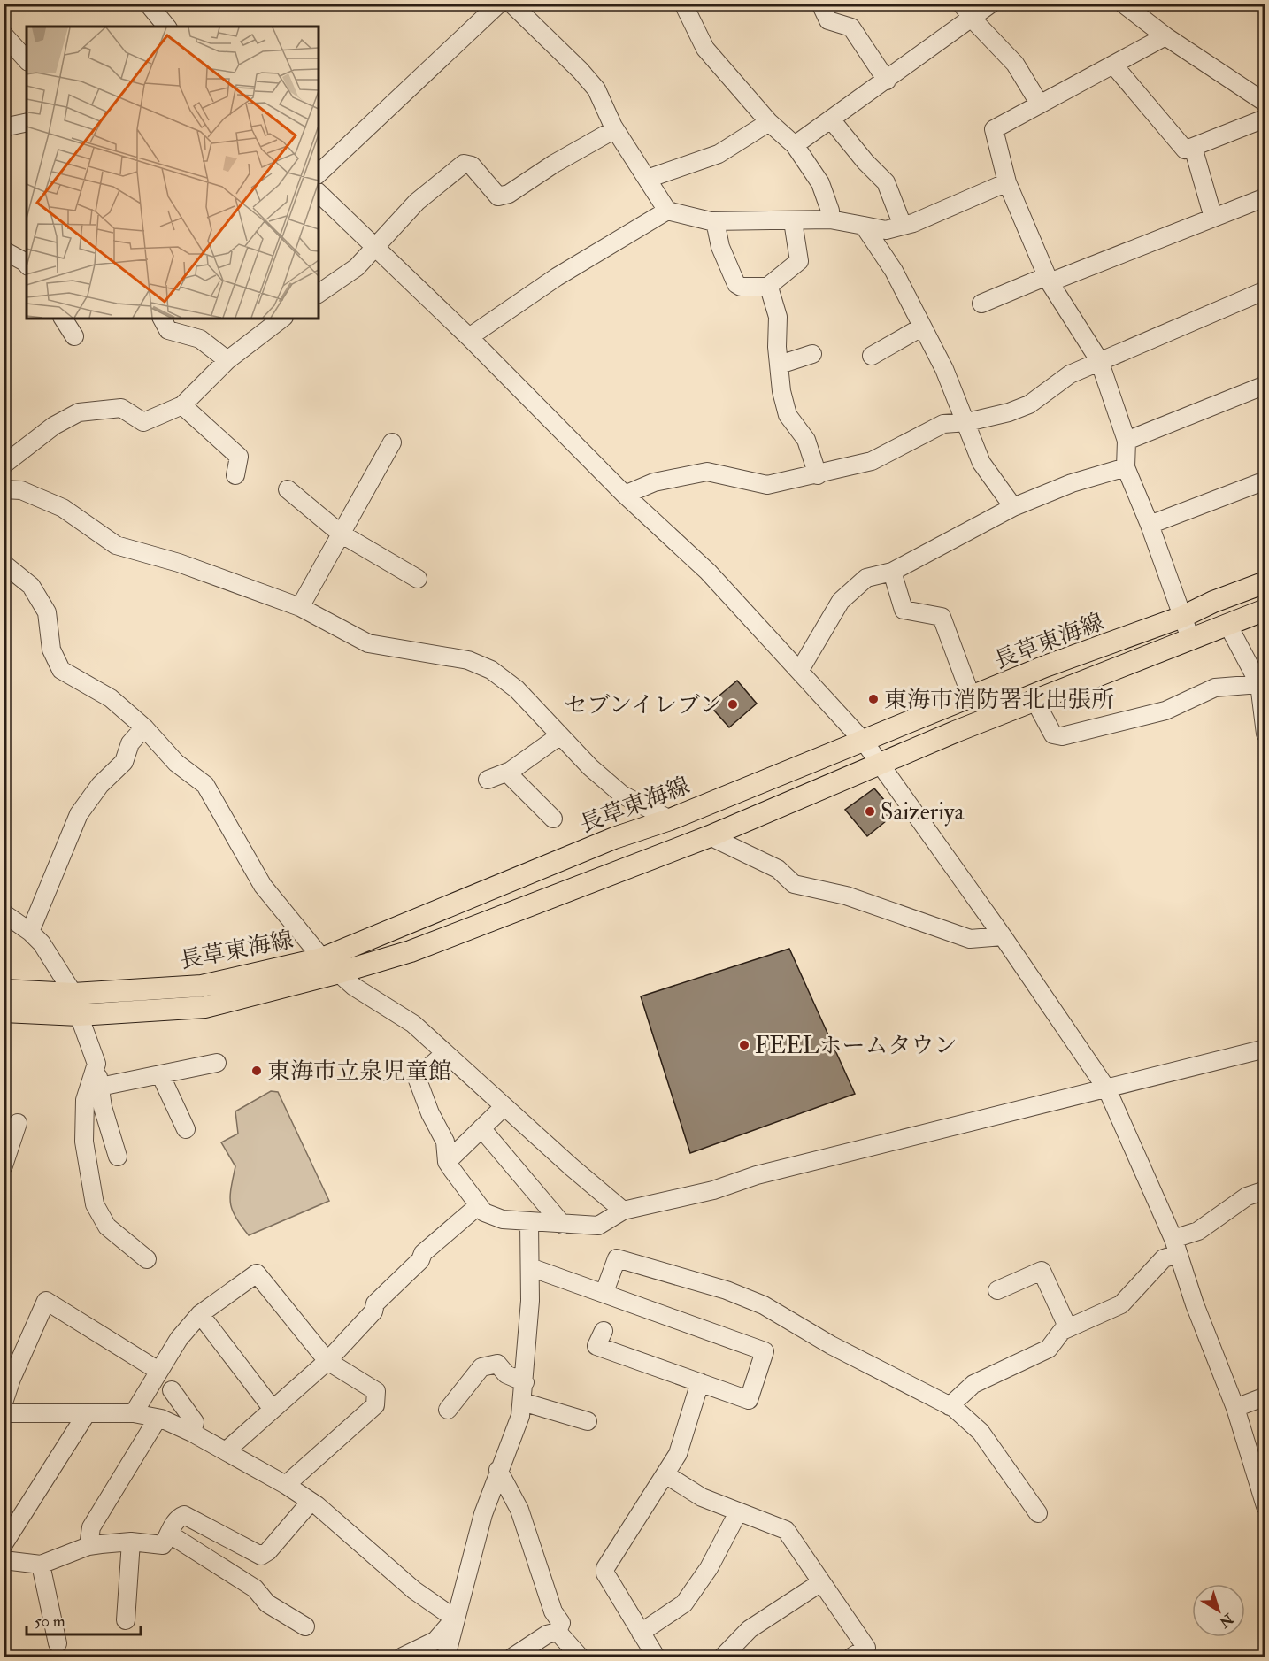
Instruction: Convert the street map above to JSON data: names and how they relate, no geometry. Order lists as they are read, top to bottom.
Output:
{
  "streets": {
    "main road": ["長草東海線"]
  },
  "places": [
    "東海市消防署北出張所",
    "セブンイレブン",
    "Saizeriya",
    "FEELホームタウン",
    "東海市立泉児童館"
  ],
  "scale_bar": "50 m",
  "north": "bottom right"
}
